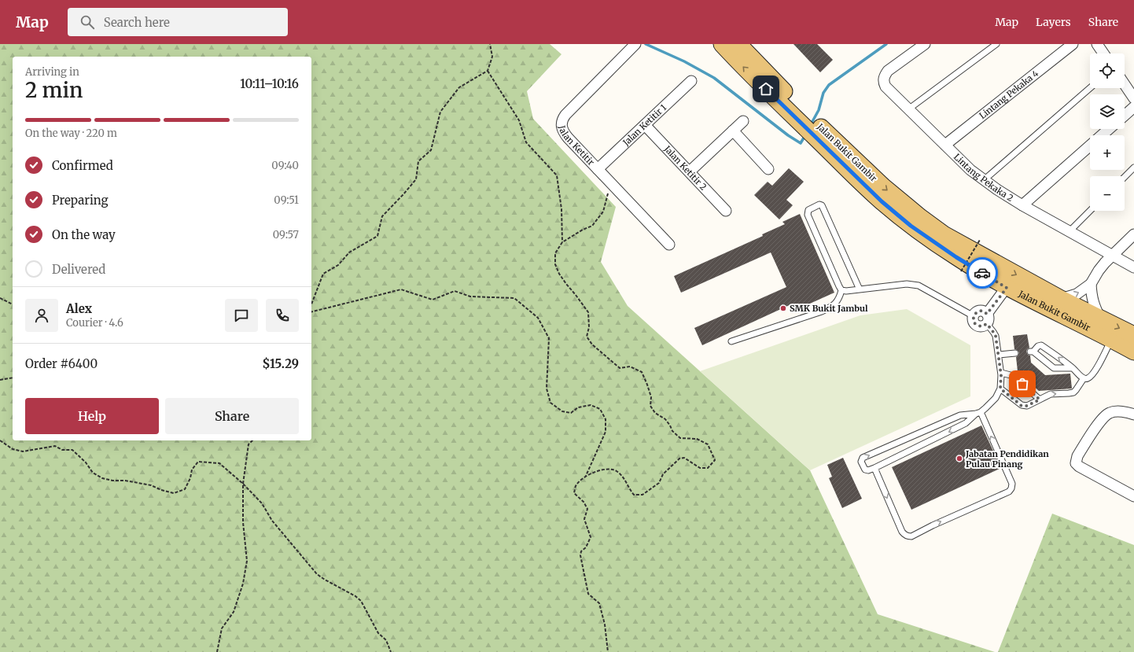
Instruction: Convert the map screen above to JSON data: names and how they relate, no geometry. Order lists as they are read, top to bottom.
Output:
{
  "streets": {
    "main road": ["Jalan Bukit Gambir"],
    "street": [
      "Lintang Pekaka 4",
      "Jalan Ketitir 1",
      "Jalan Ketitir",
      "Jalan Ketitir 2",
      "Lintang Pekaka 2"
    ]
  },
  "crossings": [
    ["Lintang Pekaka 4", "Lintang Pekaka 2"],
    ["Jalan Ketitir 1", "Jalan Ketitir"],
    ["Jalan Ketitir 1", "Jalan Ketitir 2"]
  ],
  "places": ["SMK Bukit Jambul", "Jabatan Pendidikan Pulau Pinang"],
  "page": {
    "header": "Map",
    "search": "Search here",
    "nav": ["Map", "Layers", "Share"],
    "map_buttons": ["+", "−"],
    "heading": ["2 min", "Arriving in", "10:11–10:16"],
    "panel": [
      "Alex",
      "Courier · 4.6",
      "Order #6400",
      "$15.29"
    ],
    "bar": "On the way · 220 m",
    "list": [
      ["Confirmed", "09:40"],
      ["Preparing", "09:51"],
      ["On the way", "09:57"],
      "Delivered"
    ],
    "buttons": ["Help", "Share"]
  }
}
